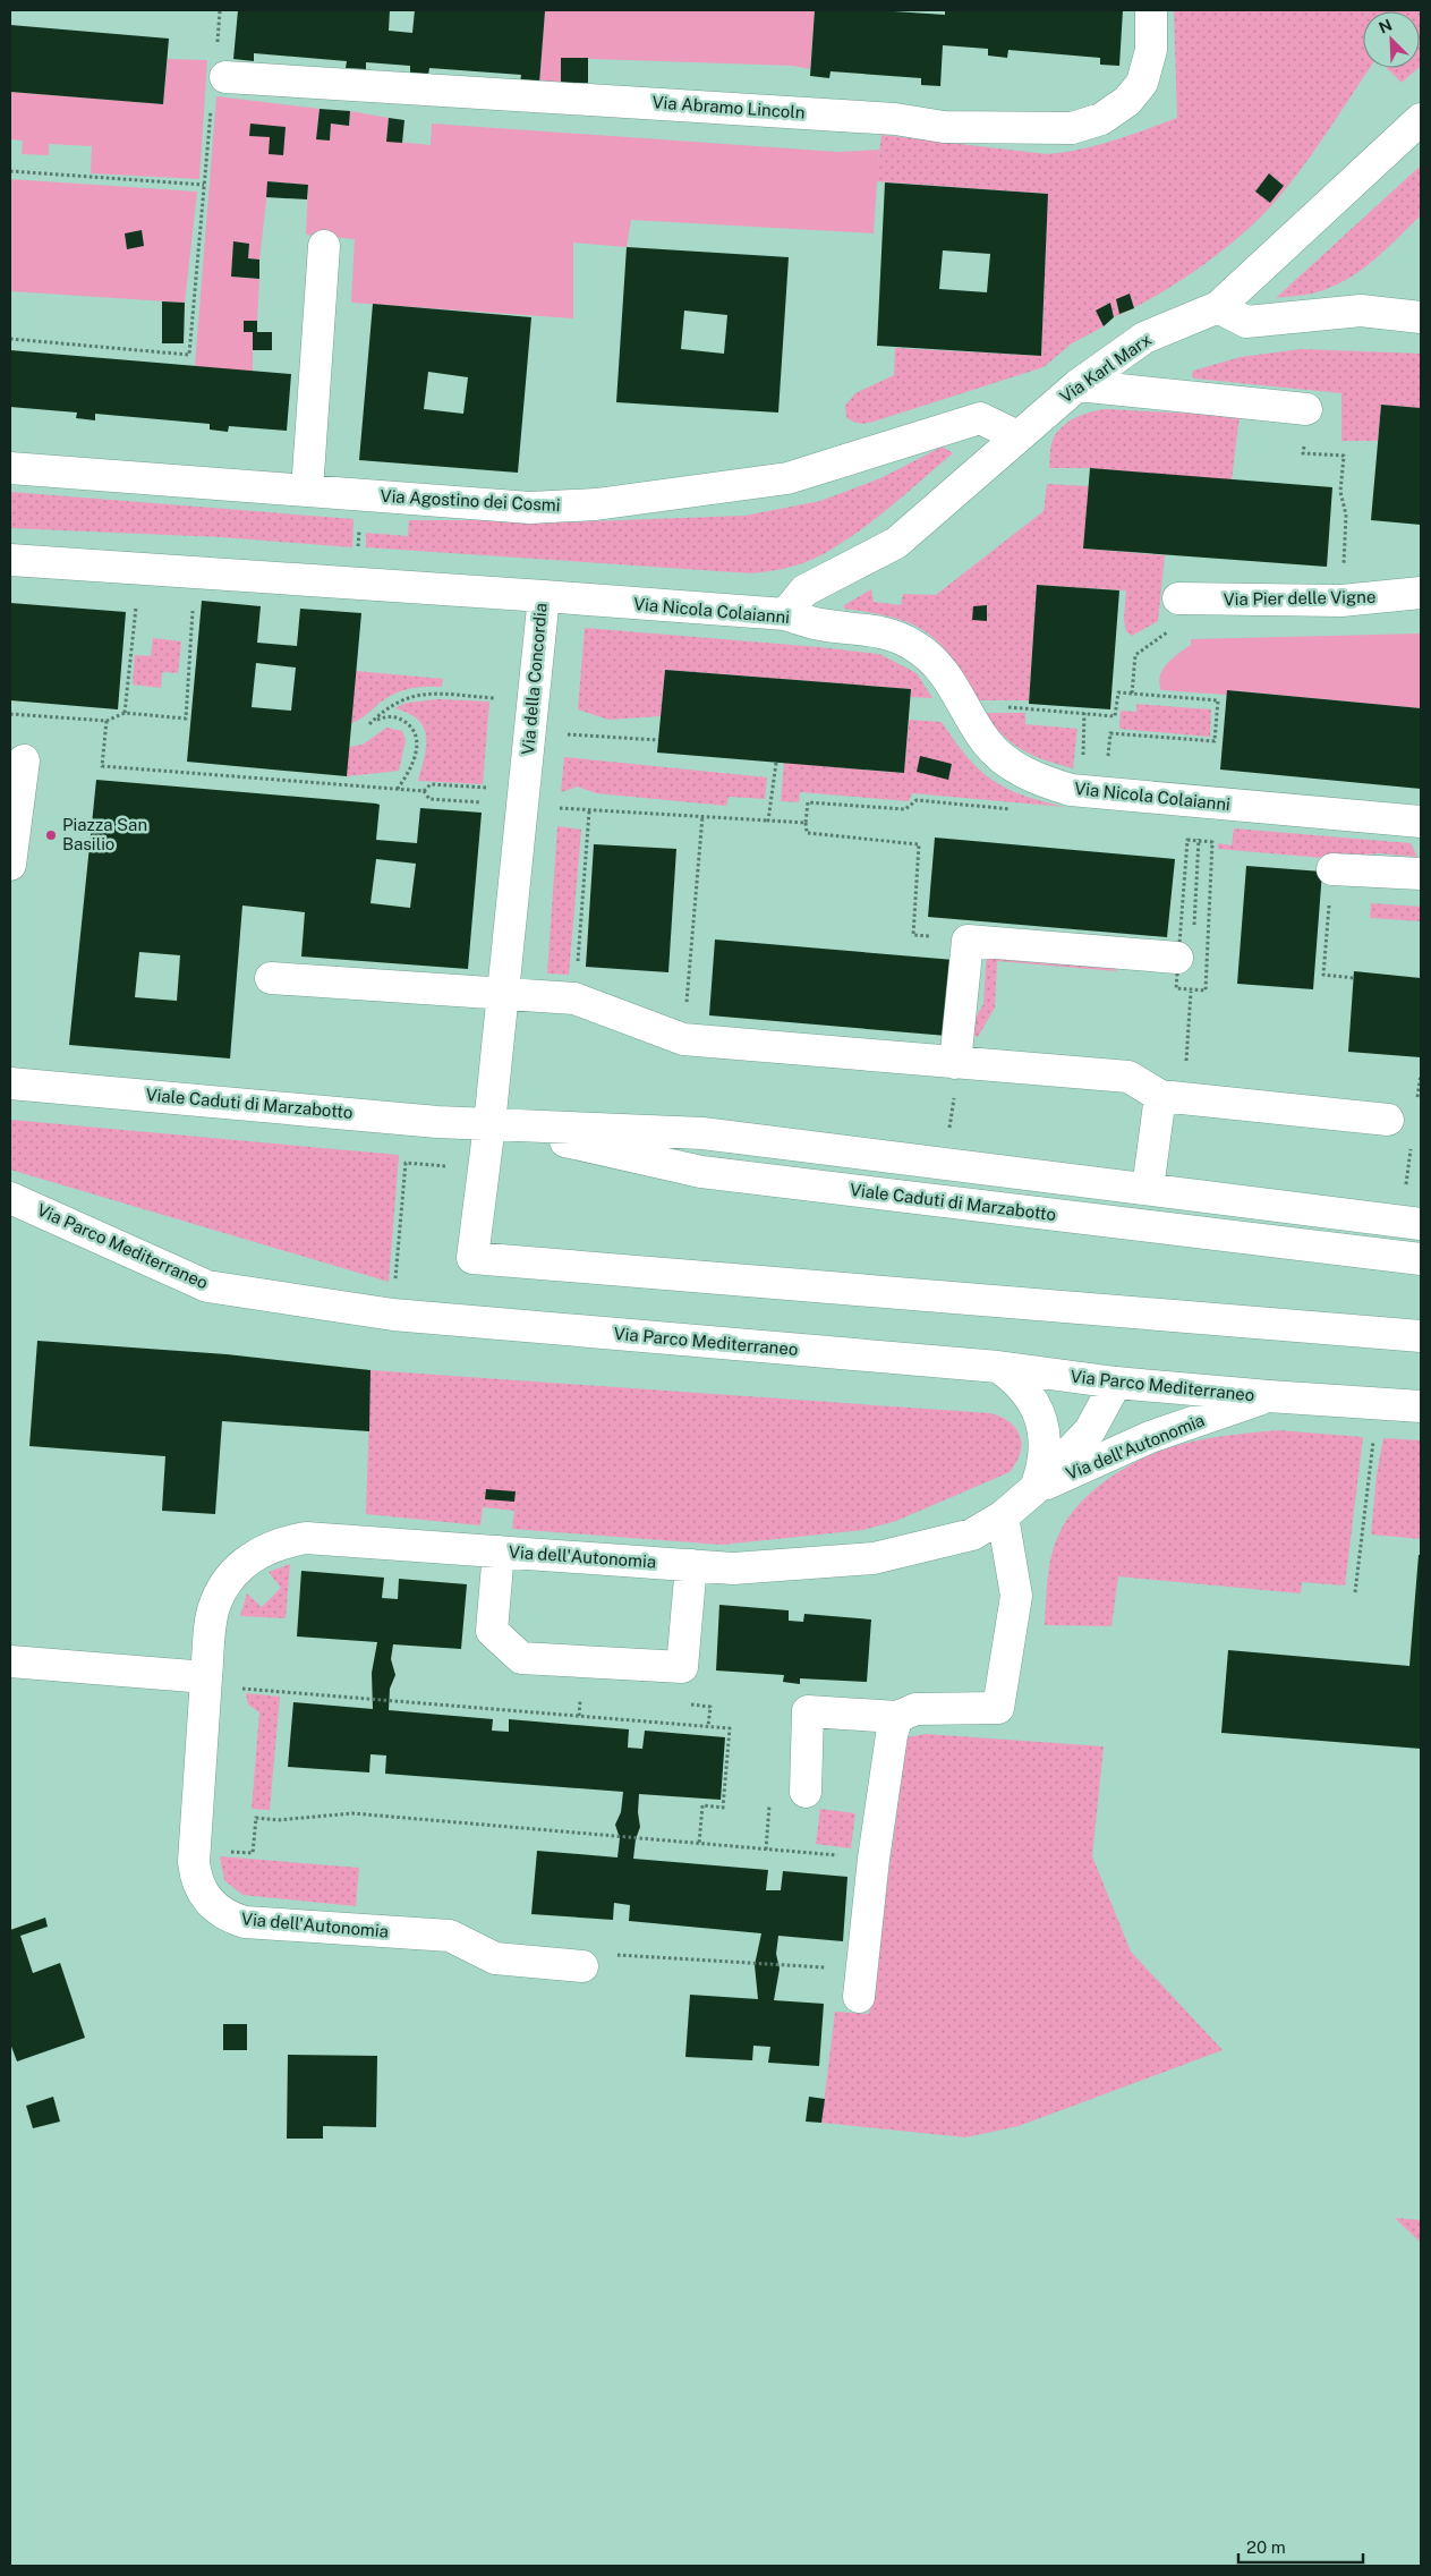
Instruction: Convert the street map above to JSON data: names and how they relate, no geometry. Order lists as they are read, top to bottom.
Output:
{
  "streets": {
    "street": [
      "Via Abramo Lincoln",
      "Via Karl Marx",
      "Via Agostino dei Cosmi",
      "Via Pier delle Vigne",
      "Via Nicola Colaianni",
      "Via della Concordia",
      "Viale Caduti di Marzabotto",
      "Via Parco Mediterraneo",
      "Via dell'Autonomia"
    ]
  },
  "crossings": [
    ["Via Karl Marx", "Via Agostino dei Cosmi"],
    ["Via Karl Marx", "Via Nicola Colaianni"],
    ["Via Nicola Colaianni", "Via della Concordia"],
    ["Via della Concordia", "Viale Caduti di Marzabotto"],
    ["Via Parco Mediterraneo", "Via dell'Autonomia"]
  ],
  "places": ["Piazza San Basilio"],
  "scale_bar": "20 m",
  "north": "top left"
}
